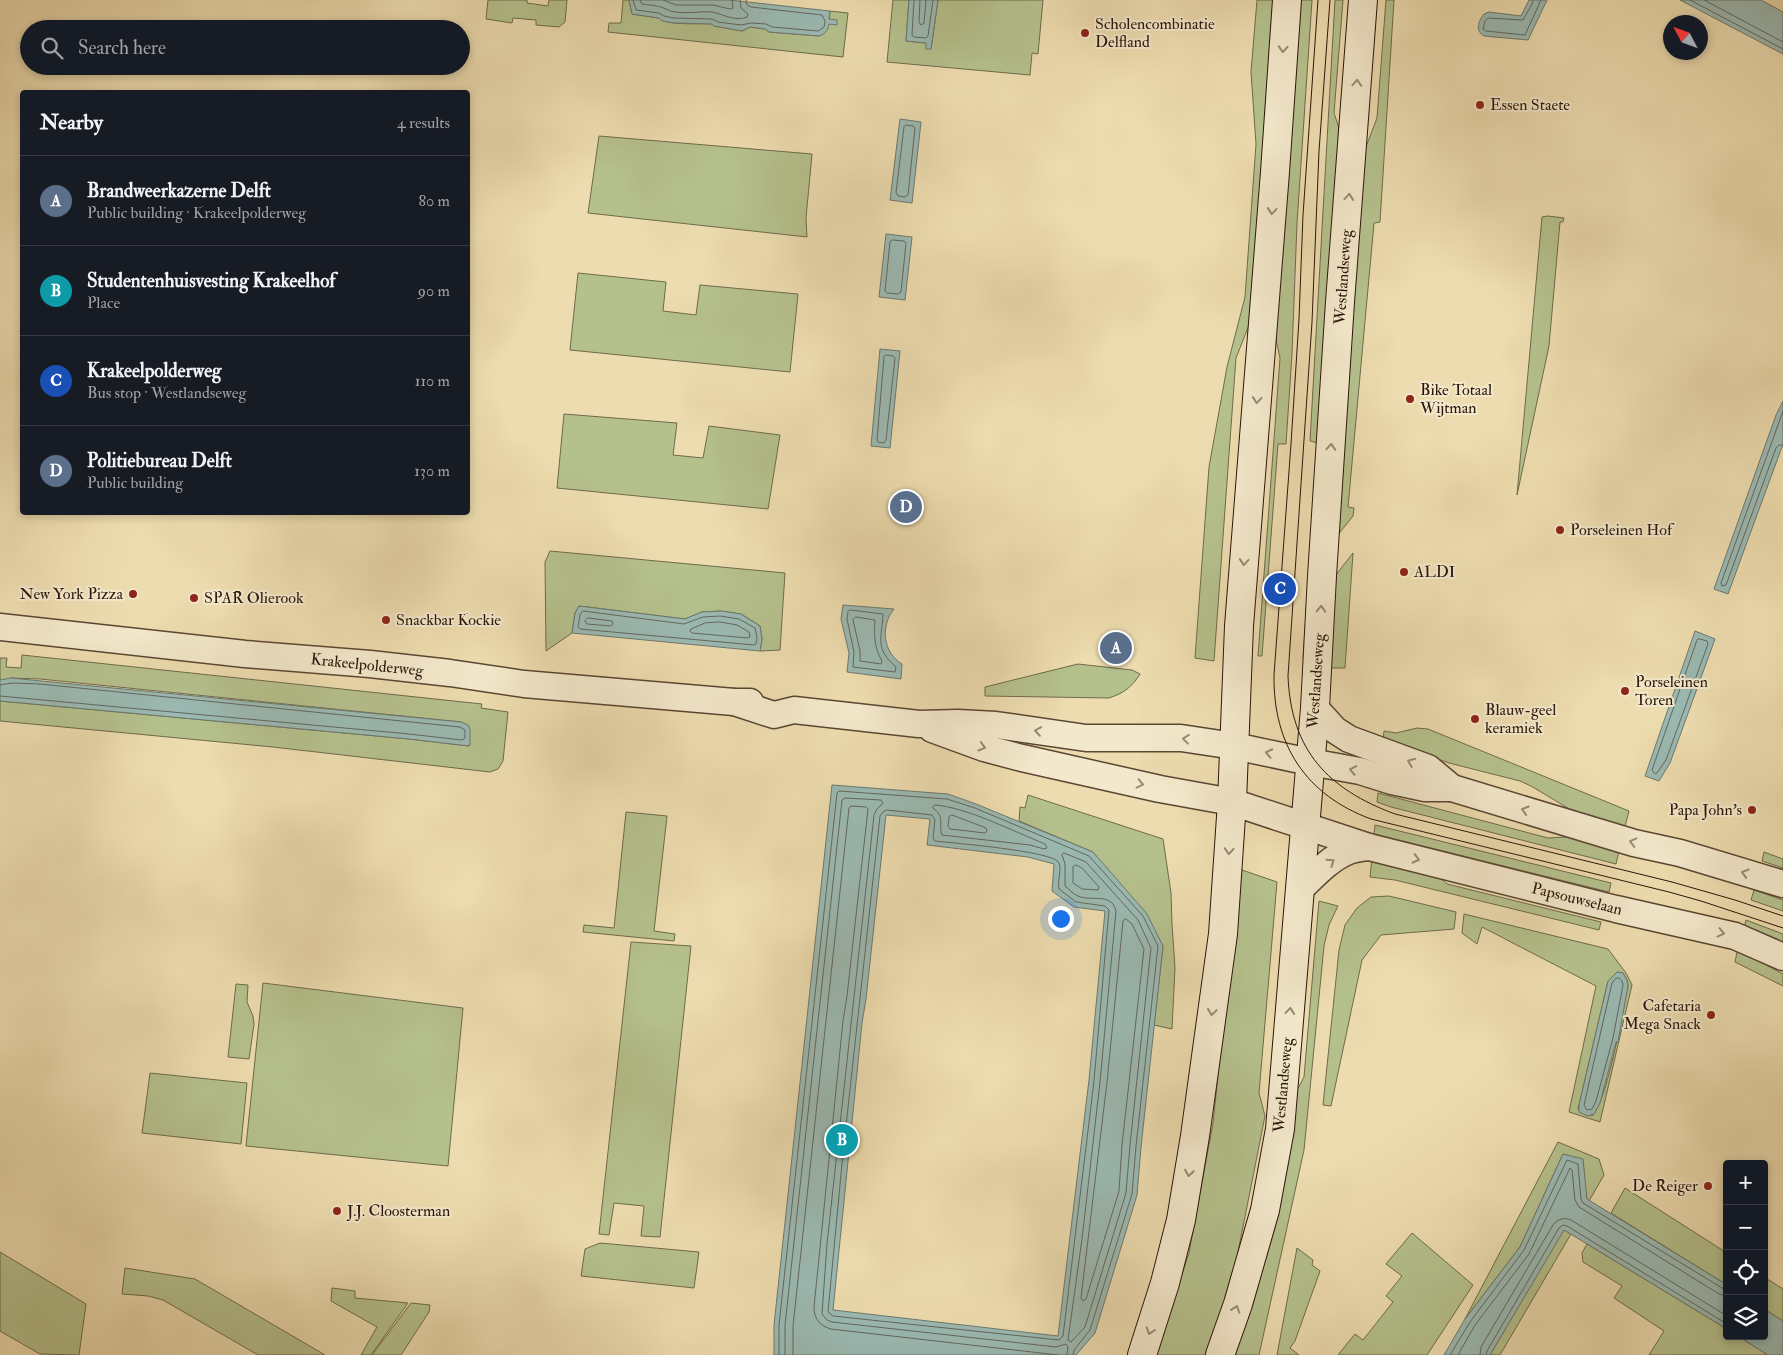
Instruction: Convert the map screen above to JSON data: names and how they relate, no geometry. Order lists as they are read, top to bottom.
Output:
{
  "streets": {
    "main road": ["Westlandseweg"],
    "street": ["Krakeelpolderweg", "Papsouwselaan"]
  },
  "crossings": [
    ["Westlandseweg", "Krakeelpolderweg"],
    ["Westlandseweg", "Papsouwselaan"],
    ["Krakeelpolderweg", "Papsouwselaan"]
  ],
  "places": [
    "Scholencombinatie Delfland",
    "Essen Staete",
    "Bike Totaal Wijtman",
    "Porseleinen Hof",
    "ALDI",
    "New York Pizza",
    "SPAR Olierook",
    "Snackbar Kockie",
    "Porseleinen Toren",
    "Blauw-geel keramiek",
    "Papa John's",
    "Cafetaria Mega Snack",
    "De Reiger",
    "J.J. Cloosterman"
  ],
  "north": "top left",
  "page": {
    "search": "Search here",
    "heading": ["Nearby", "4 results"],
    "list": [
      {
        "mark": "A",
        "name": "Brandweerkazerne Delft",
        "note": "Public building · Krakeelpolderweg",
        "value": "80 m"
      },
      {
        "mark": "B",
        "name": "Studentenhuisvesting Krakeelhof",
        "note": "Place",
        "value": "90 m"
      },
      {
        "mark": "C",
        "name": "Krakeelpolderweg",
        "note": "Bus stop · Westlandseweg",
        "value": "110 m"
      },
      {
        "mark": "D",
        "name": "Politiebureau Delft",
        "note": "Public building",
        "value": "130 m"
      }
    ],
    "pins": [
      "D",
      "C",
      "A",
      "B"
    ],
    "map_buttons": ["+", "−"]
  }
}
